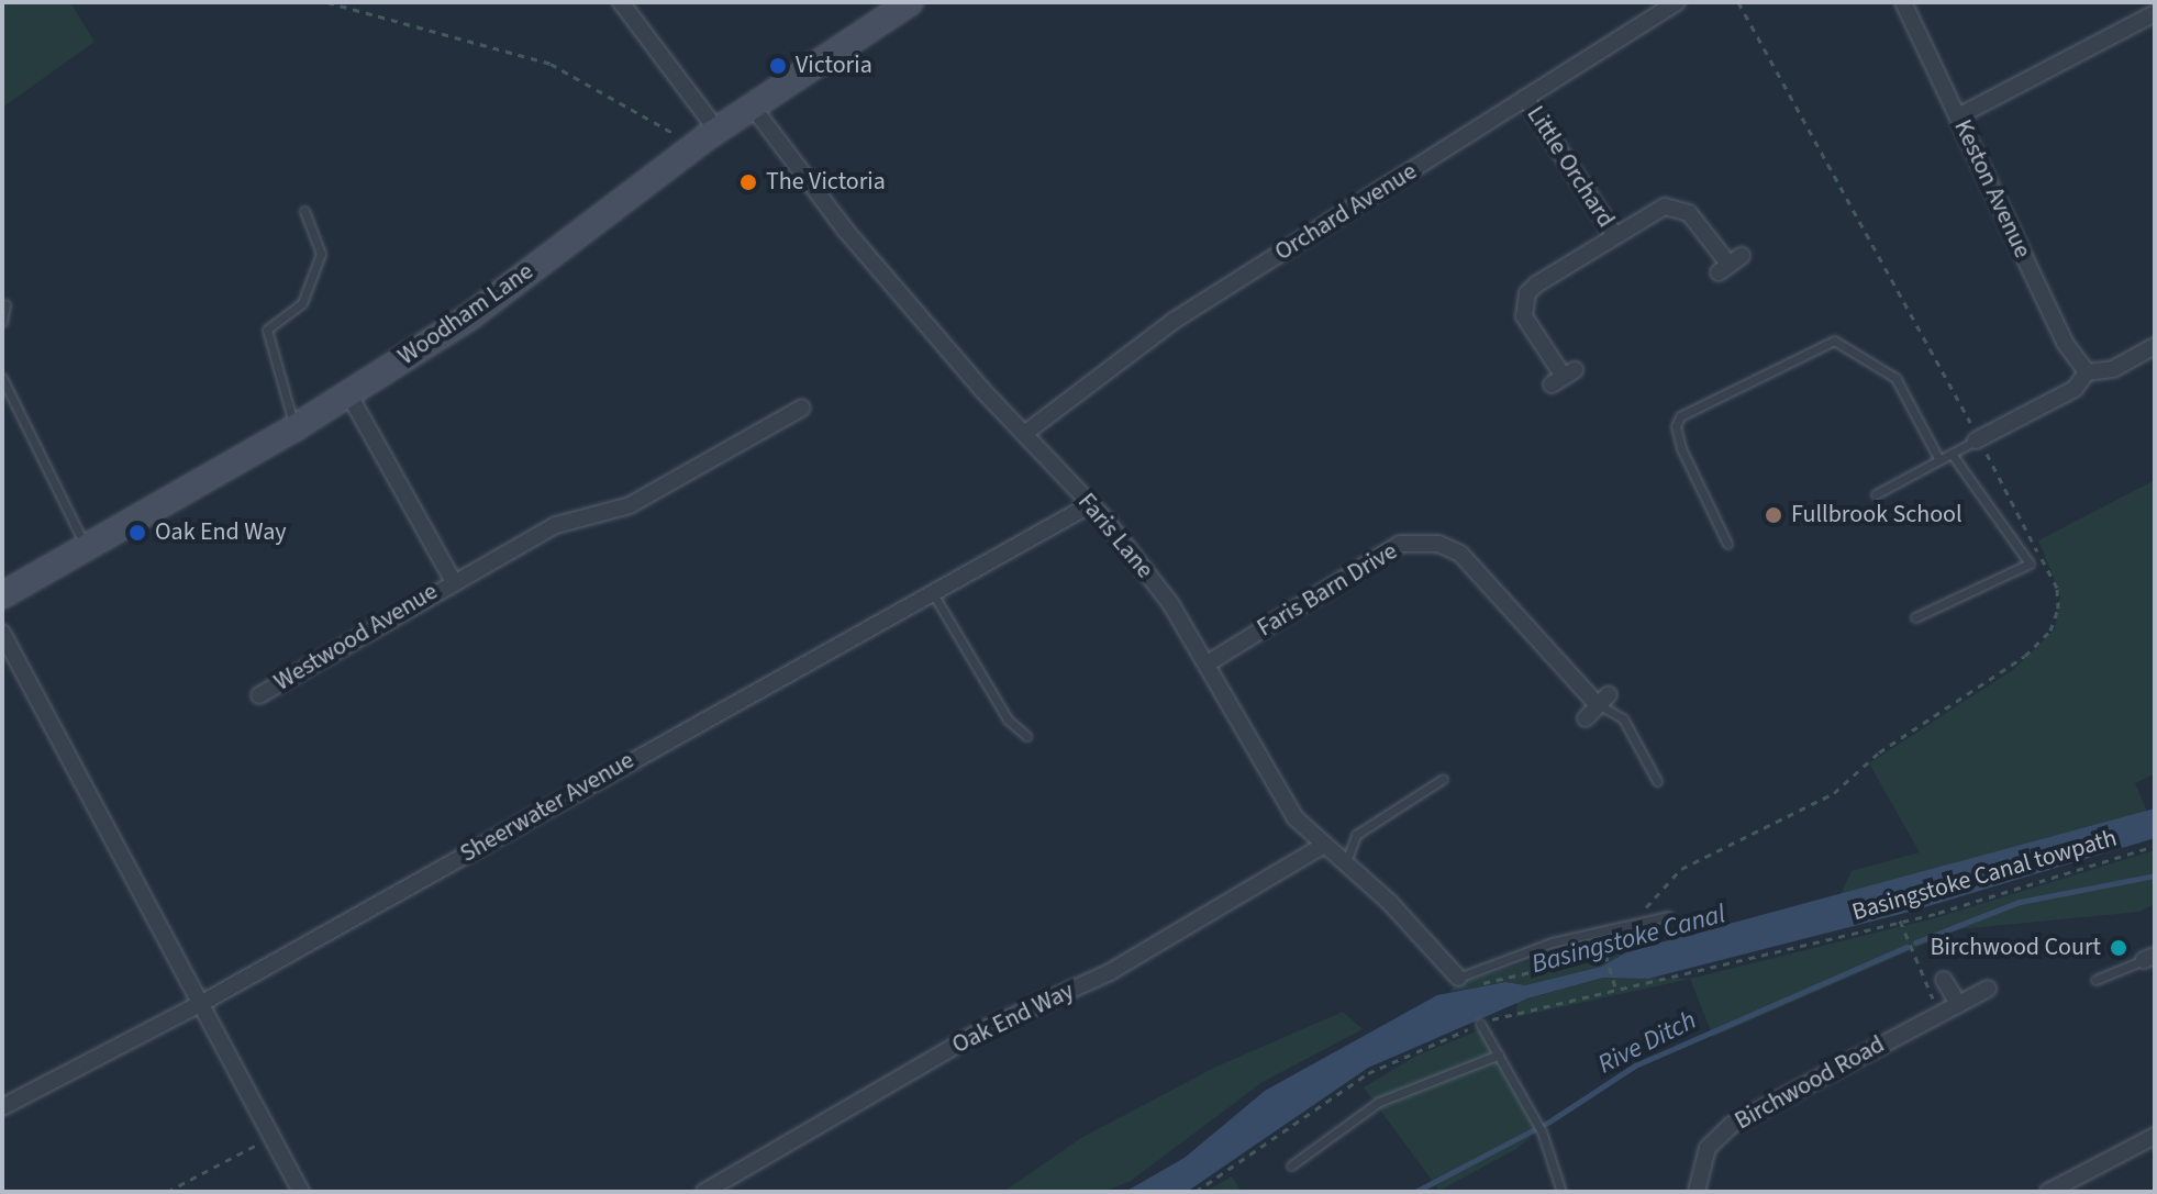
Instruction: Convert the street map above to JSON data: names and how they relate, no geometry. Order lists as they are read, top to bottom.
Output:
{
  "streets": {
    "main road": ["Woodham Lane"],
    "street": [
      "Little Orchard",
      "Keston Avenue",
      "Orchard Avenue",
      "Faris Lane",
      "Faris Barn Drive",
      "Westwood Avenue",
      "Sheerwater Avenue",
      "Oak End Way",
      "Birchwood Road"
    ],
    "path": ["Basingstoke Canal towpath"]
  },
  "crossings": [
    ["Little Orchard", "Orchard Avenue"],
    ["Orchard Avenue", "Faris Lane"],
    ["Woodham Lane", "Faris Lane"],
    ["Woodham Lane", "Westwood Avenue"],
    ["Faris Lane", "Faris Barn Drive"],
    ["Faris Lane", "Sheerwater Avenue"],
    ["Faris Lane", "Oak End Way"]
  ],
  "water": ["Basingstoke Canal", "Rive Ditch"],
  "places": [
    "Victoria",
    "The Victoria",
    "Fullbrook School",
    "Oak End Way",
    "Birchwood Court"
  ]
}
